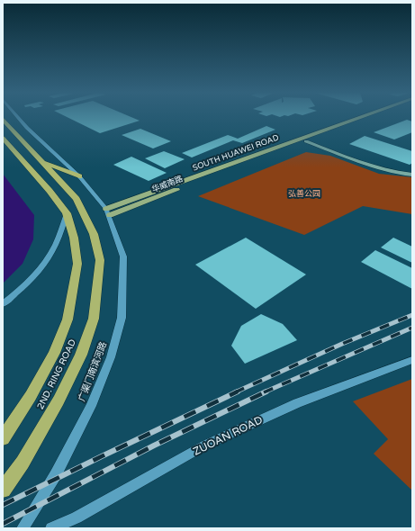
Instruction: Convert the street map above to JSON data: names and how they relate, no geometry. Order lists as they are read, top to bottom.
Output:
{
  "streets": {
    "highway": ["2ND. RING ROAD"],
    "main road": ["SOUTH HUAWEI ROAD", "华威南路"],
    "street": ["广渠门南滨河路", "ZUOAN ROAD"]
  },
  "crossings": [
    ["SOUTH HUAWEI ROAD", "华威南路"],
    ["SOUTH HUAWEI ROAD", "广渠门南滨河路"],
    ["华威南路", "广渠门南滨河路"]
  ],
  "parks": ["弘善公园"]
}
